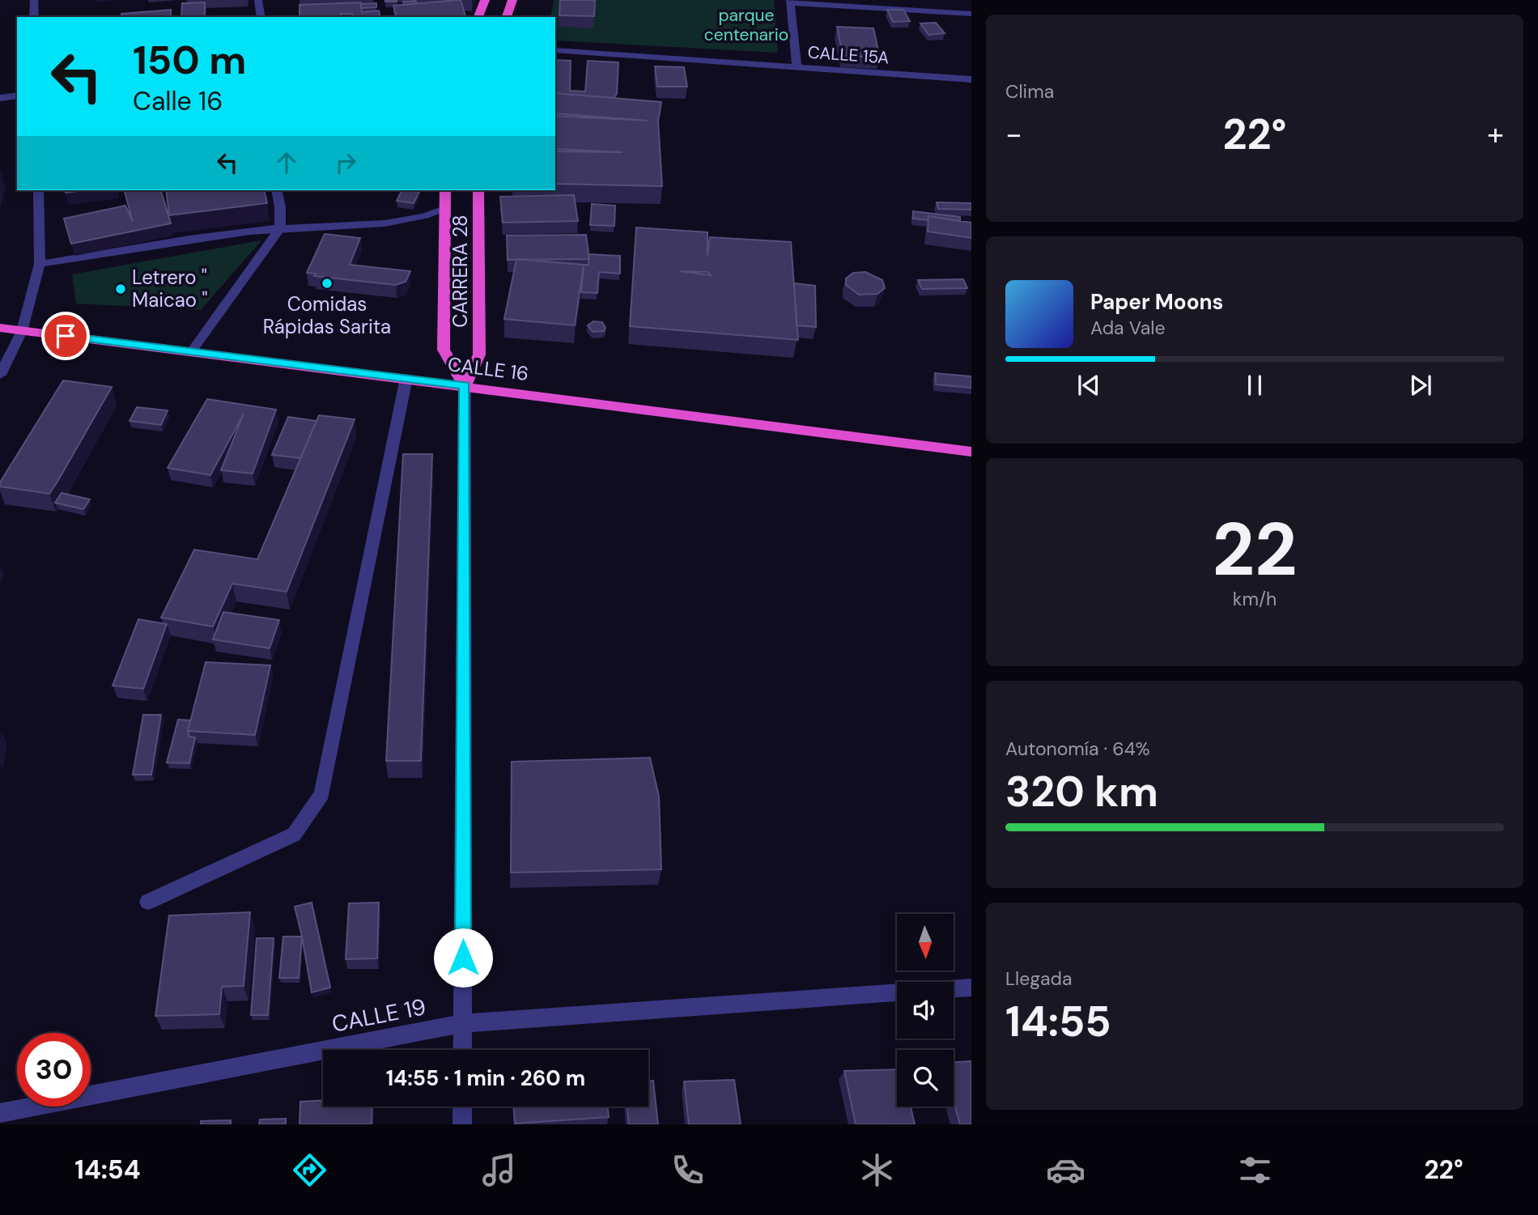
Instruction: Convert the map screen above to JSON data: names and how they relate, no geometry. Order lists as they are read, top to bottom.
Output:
{
  "streets": {
    "highway": ["CARRERA 28", "CALLE 16"],
    "street": ["CALLE 15A", "CALLE 19"]
  },
  "crossings": [
    ["CARRERA 28", "CALLE 16"]
  ],
  "parks": ["parque centenario"],
  "places": ["Comidas Rápidas Sarita", "Letrero \" Maicao \""],
  "north": "bottom",
  "page": {
    "tile": [
      "Clima",
      ["22", "km/h"],
      ["Autonomía · 64%", "320 km"],
      ["Llegada", "14:55"]
    ],
    "turn": ["150 m", "Calle 16"],
    "heat": ["−", "22°", "+"],
    "song": ["Paper Moons", "Ada Vale"],
    "limit": "30",
    "trip": "14:55 · 1 min · 260 m",
    "tabs": ["14:54", "22°"]
  }
}
